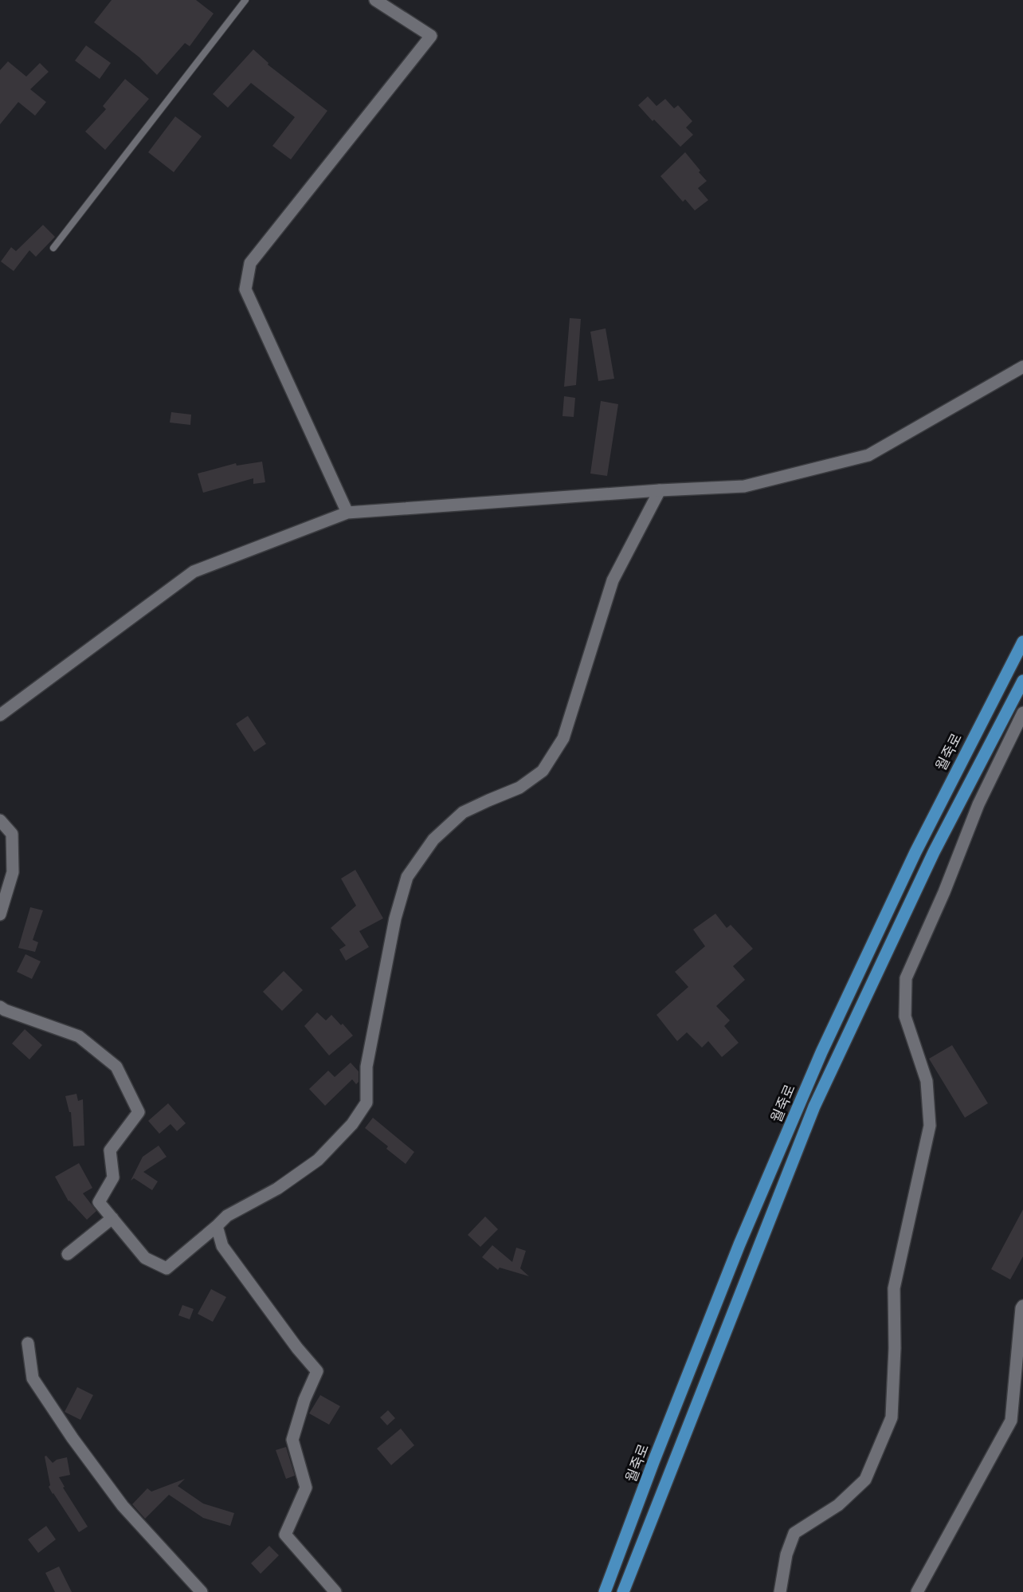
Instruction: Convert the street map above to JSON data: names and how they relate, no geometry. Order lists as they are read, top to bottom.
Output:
{
  "streets": {
    "main road": ["월죽로"]
  }
}
